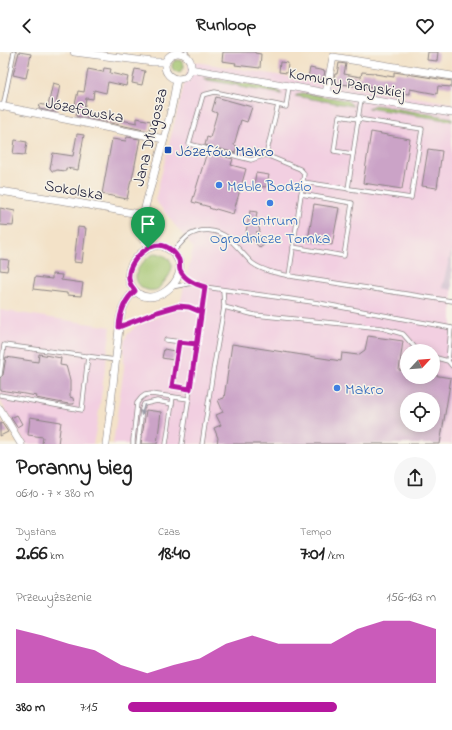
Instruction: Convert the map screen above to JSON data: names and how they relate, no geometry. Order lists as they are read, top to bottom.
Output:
{
  "streets": {
    "street": [
      "Komuny Paryskiej",
      "Józefowska",
      "Jana Długosza",
      "Sokolska"
    ]
  },
  "crossings": [
    ["Komuny Paryskiej", "Jana Długosza"],
    ["Józefowska", "Jana Długosza"],
    ["Jana Długosza", "Sokolska"]
  ],
  "places": {
    "transit": ["Józefów Makro"],
    "other": ["Meble Bodzio", "Centrum Ogrodnicze Tomka", "Makro"]
  },
  "north": "top right",
  "page": {
    "header": "Runloop",
    "heading": ["Poranny bieg", "06:10 · 7 × 380 m"],
    "stats": [
      ["Dystans", "2.66 km"],
      ["Czas", "18:40"],
      ["Tempo", "7:01 /km"]
    ],
    "chart": ["Przewyższenie", "156–163 m"],
    "list": [
      {
        "name": "380 m",
        "note": "7:15"
      }
    ]
  }
}
